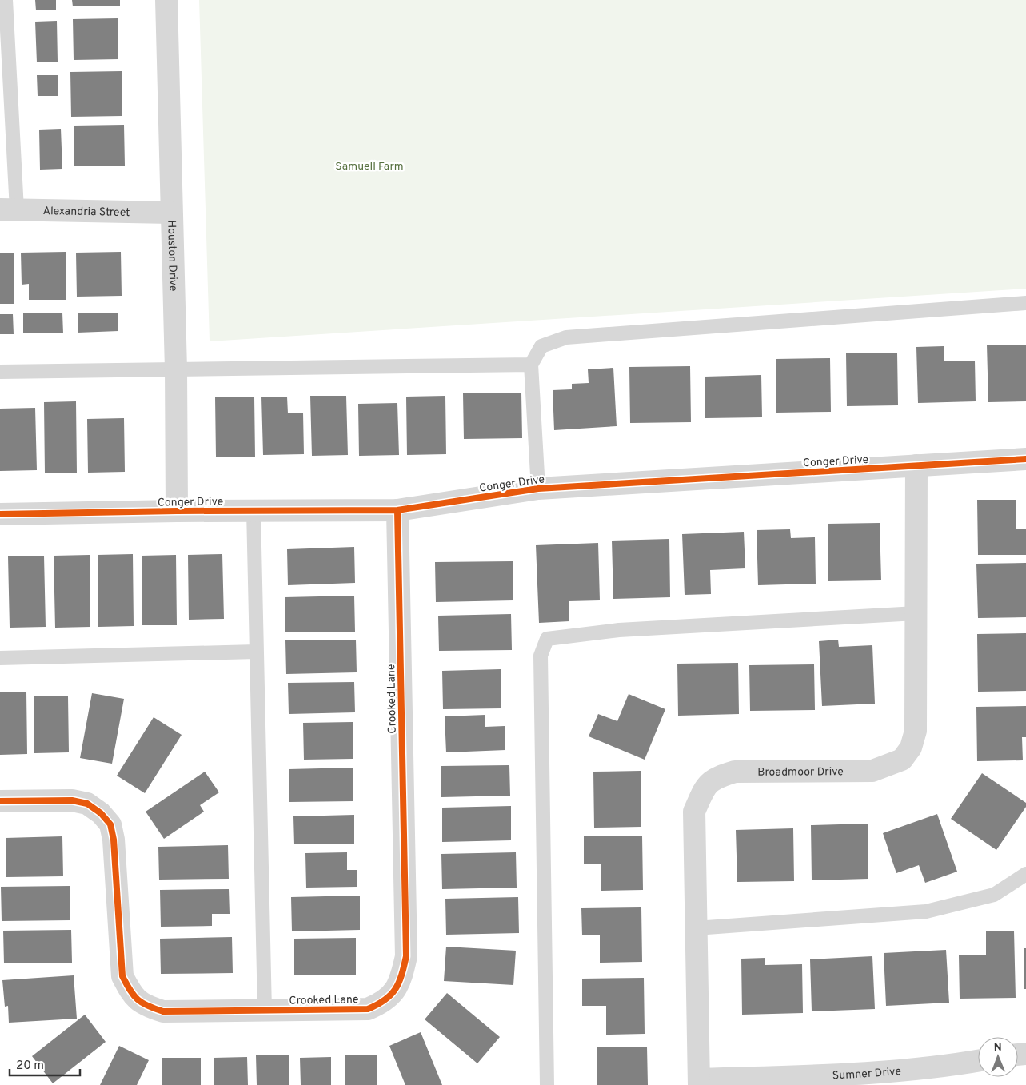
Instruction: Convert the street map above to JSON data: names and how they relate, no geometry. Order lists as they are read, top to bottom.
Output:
{
  "streets": {
    "street": [
      "Alexandria Street",
      "Houston Drive",
      "Conger Drive",
      "Crooked Lane",
      "Broadmoor Drive",
      "Sumner Drive"
    ]
  },
  "crossings": [
    ["Alexandria Street", "Houston Drive"],
    ["Houston Drive", "Conger Drive"],
    ["Conger Drive", "Crooked Lane"],
    ["Conger Drive", "Broadmoor Drive"],
    ["Broadmoor Drive", "Sumner Drive"]
  ],
  "parks": ["Samuell Farm"],
  "scale_bar": "20 m",
  "north": "top"
}
